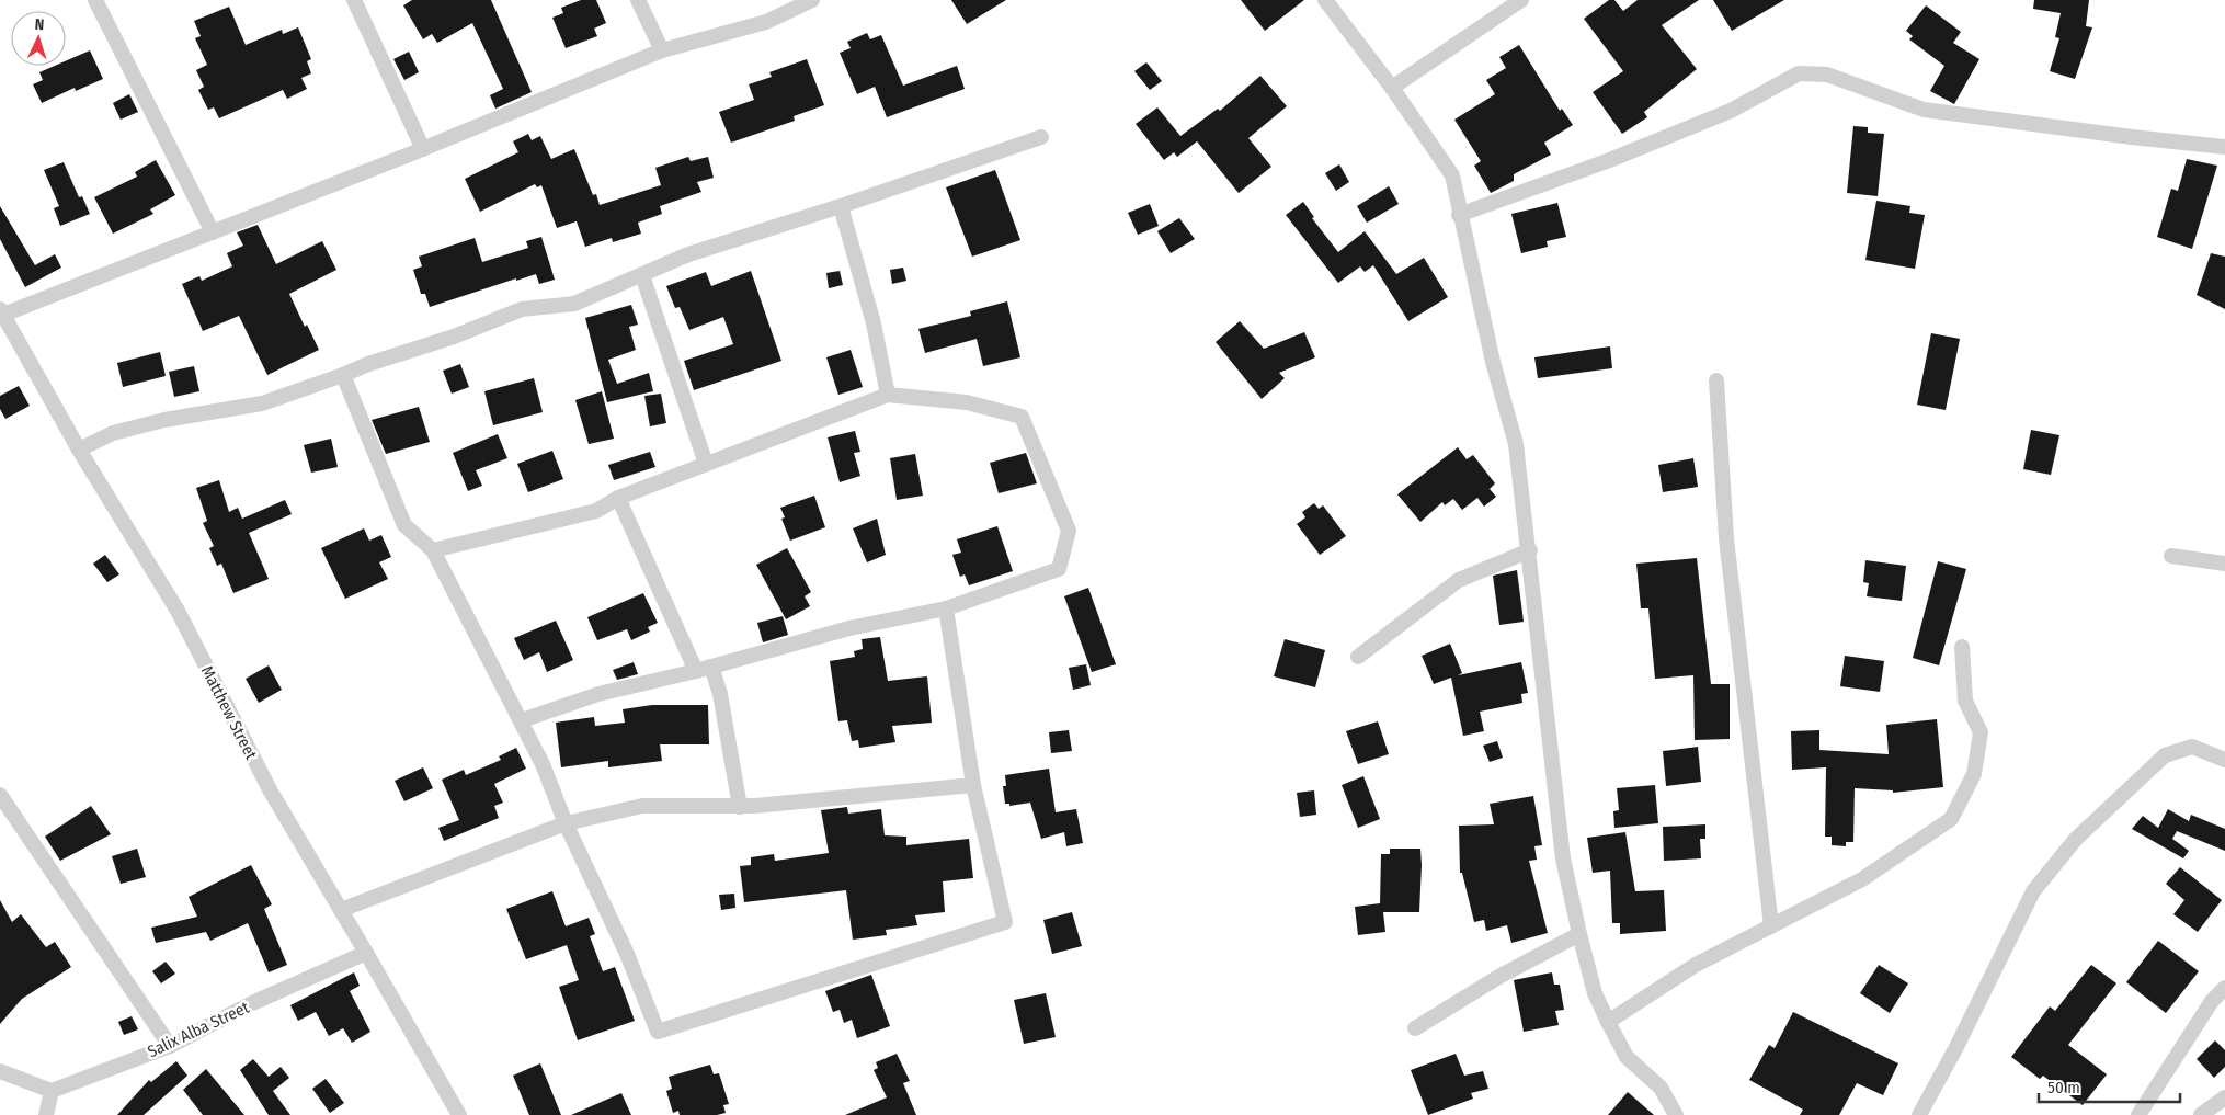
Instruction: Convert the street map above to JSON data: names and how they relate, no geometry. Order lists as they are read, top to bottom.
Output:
{
  "streets": {
    "street": ["Matthew Street", "Salix Alba Street"]
  },
  "crossings": [
    ["Matthew Street", "Salix Alba Street"]
  ],
  "scale_bar": "50 m",
  "north": "top"
}
